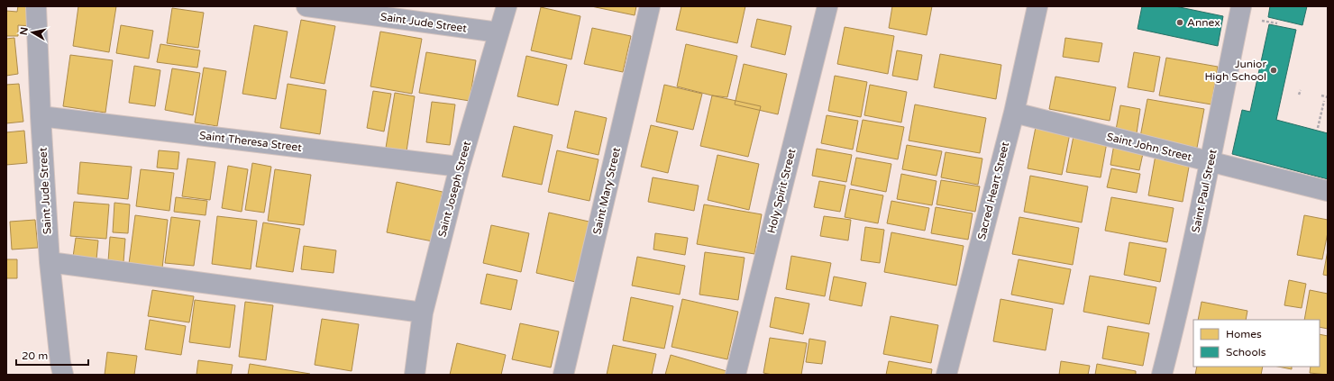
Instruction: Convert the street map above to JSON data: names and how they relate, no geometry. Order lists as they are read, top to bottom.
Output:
{
  "streets": {
    "street": [
      "Saint Jude Street",
      "Saint Theresa Street",
      "Saint John Street",
      "Saint Joseph Street",
      "Saint Mary Street",
      "Holy Spirit Street",
      "Sacred Heart Street",
      "Saint Paul Street"
    ]
  },
  "crossings": [
    ["Saint Jude Street", "Saint Theresa Street"],
    ["Saint Jude Street", "Saint Joseph Street"],
    ["Saint Theresa Street", "Saint Joseph Street"],
    ["Saint John Street", "Sacred Heart Street"],
    ["Saint John Street", "Saint Paul Street"]
  ],
  "places": ["Annex", "Junior High School"],
  "legend": ["Homes", "Schools"],
  "scale_bar": "20 m",
  "north": "left"
}
